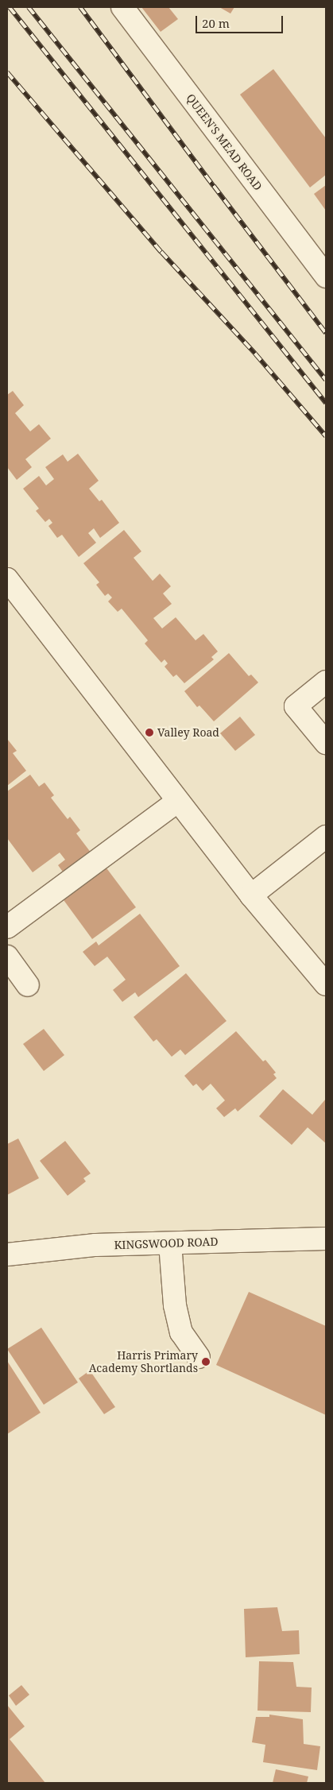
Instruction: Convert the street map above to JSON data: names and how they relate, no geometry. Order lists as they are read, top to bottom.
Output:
{
  "streets": {
    "street": ["QUEEN'S MEAD ROAD", "KINGSWOOD ROAD"]
  },
  "places": ["Valley Road", "Harris Primary Academy Shortlands"],
  "scale_bar": "20 m"
}
